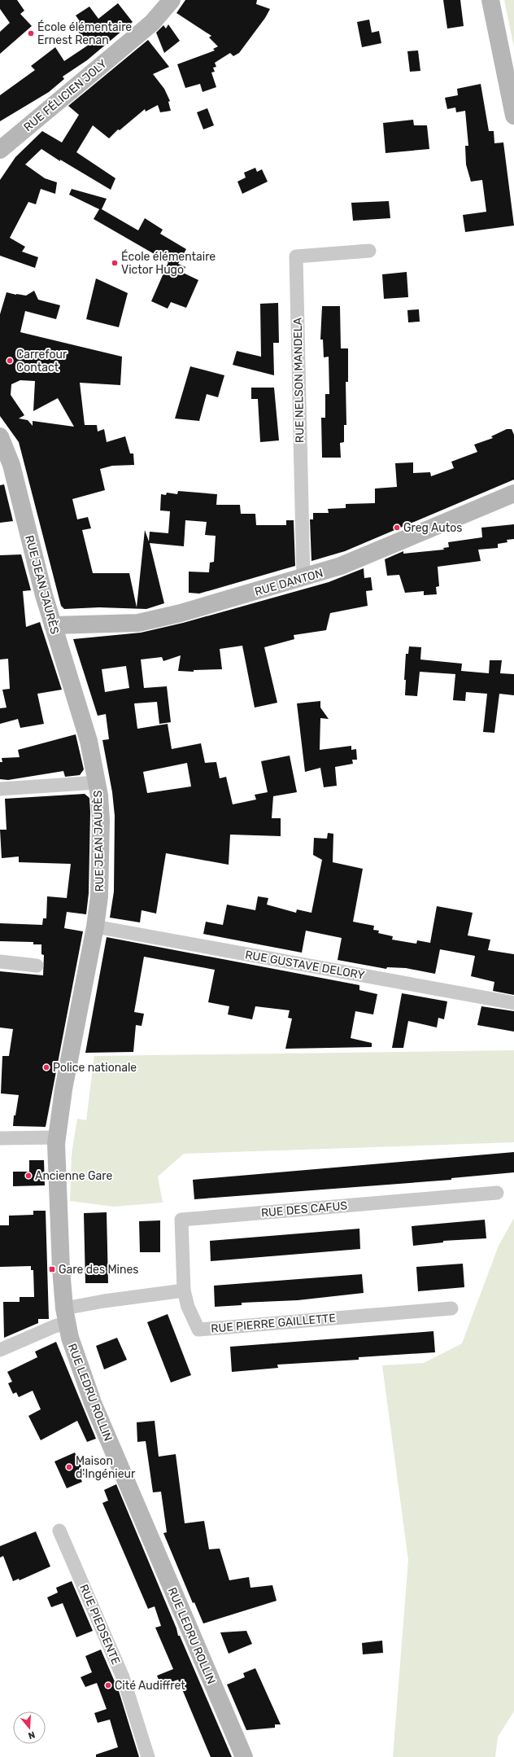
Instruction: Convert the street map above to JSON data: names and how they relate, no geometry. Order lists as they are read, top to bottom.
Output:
{
  "streets": {
    "street": [
      "RUE FÉLICIEN JOLY",
      "RUE NELSON MANDELA",
      "RUE DANTON",
      "RUE JEAN JAURÈS",
      "RUE GUSTAVE DELORY",
      "RUE DES CAFUS",
      "RUE PIERRE GAILLETTE",
      "RUE LEDRU ROLLIN",
      "RUE PIEDSENTE"
    ]
  },
  "crossings": [
    ["RUE NELSON MANDELA", "RUE DANTON"],
    ["RUE DANTON", "RUE JEAN JAURÈS"],
    ["RUE JEAN JAURÈS", "RUE GUSTAVE DELORY"],
    ["RUE JEAN JAURÈS", "RUE LEDRU ROLLIN"],
    ["RUE DES CAFUS", "RUE PIERRE GAILLETTE"]
  ],
  "places": {
    "other": [
      "École élémentaire Ernest Renan",
      "École élémentaire Victor Hugo",
      "Carrefour Contact",
      "Greg Autos",
      "Police nationale",
      "Ancienne Gare",
      "Maison d'Ingénieur",
      "Cité Audiffret"
    ],
    "transit": ["Gare des Mines"]
  },
  "north": "bottom"
}
